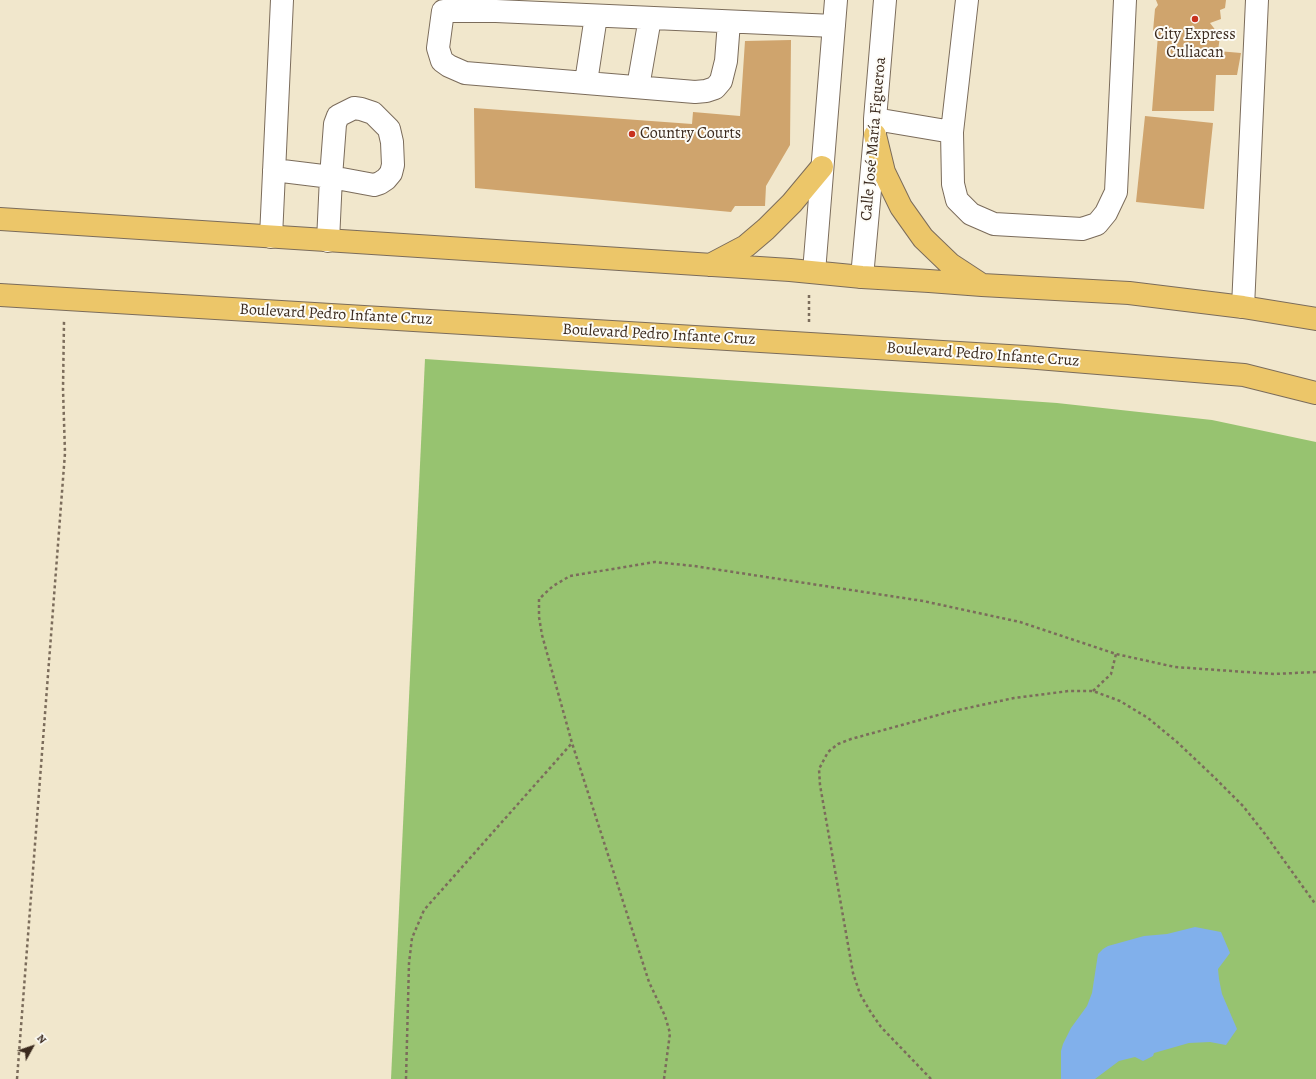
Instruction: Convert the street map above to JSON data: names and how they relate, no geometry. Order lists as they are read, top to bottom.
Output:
{
  "streets": {
    "highway": ["Boulevard Pedro Infante Cruz"],
    "street": ["Calle José María Figueroa"]
  },
  "places": ["City Express Culiacan", "Country Courts"],
  "north": "top right"
}
